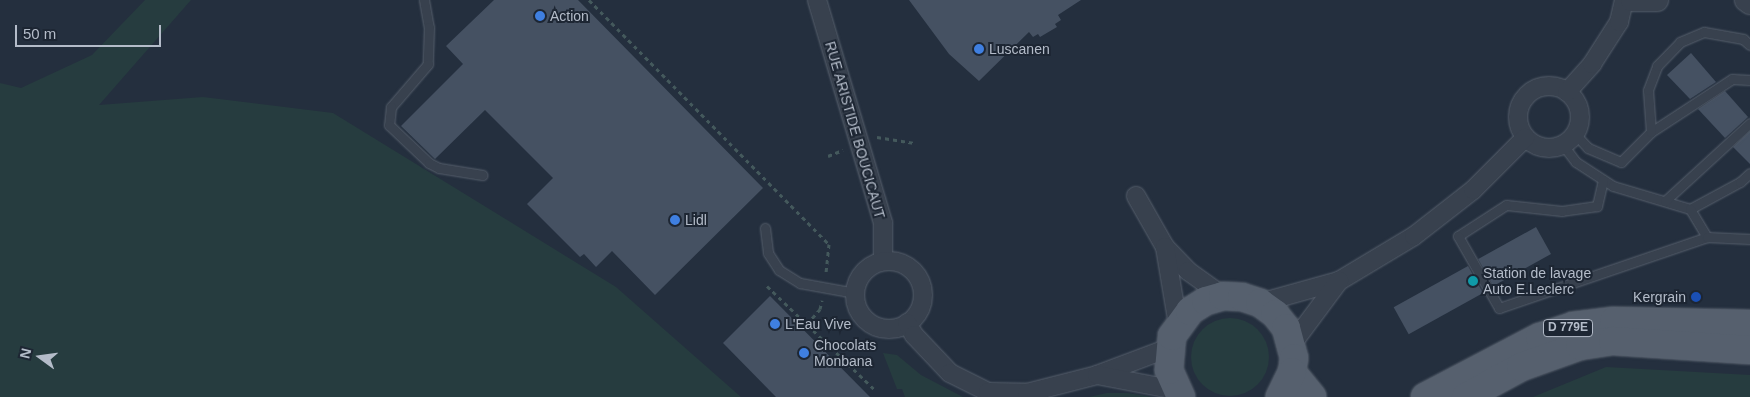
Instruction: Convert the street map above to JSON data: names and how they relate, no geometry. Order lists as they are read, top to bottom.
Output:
{
  "streets": {
    "main road": ["D 779E"],
    "street": ["RUE ARISTIDE BOUCICAUT"]
  },
  "places": [
    "Action",
    "Luscanen",
    "Lidl",
    "Station de lavage Auto E.Leclerc",
    "Kergrain",
    "L'Eau Vive",
    "Chocolats Monbana"
  ],
  "scale_bar": "50 m",
  "north": "left"
}
